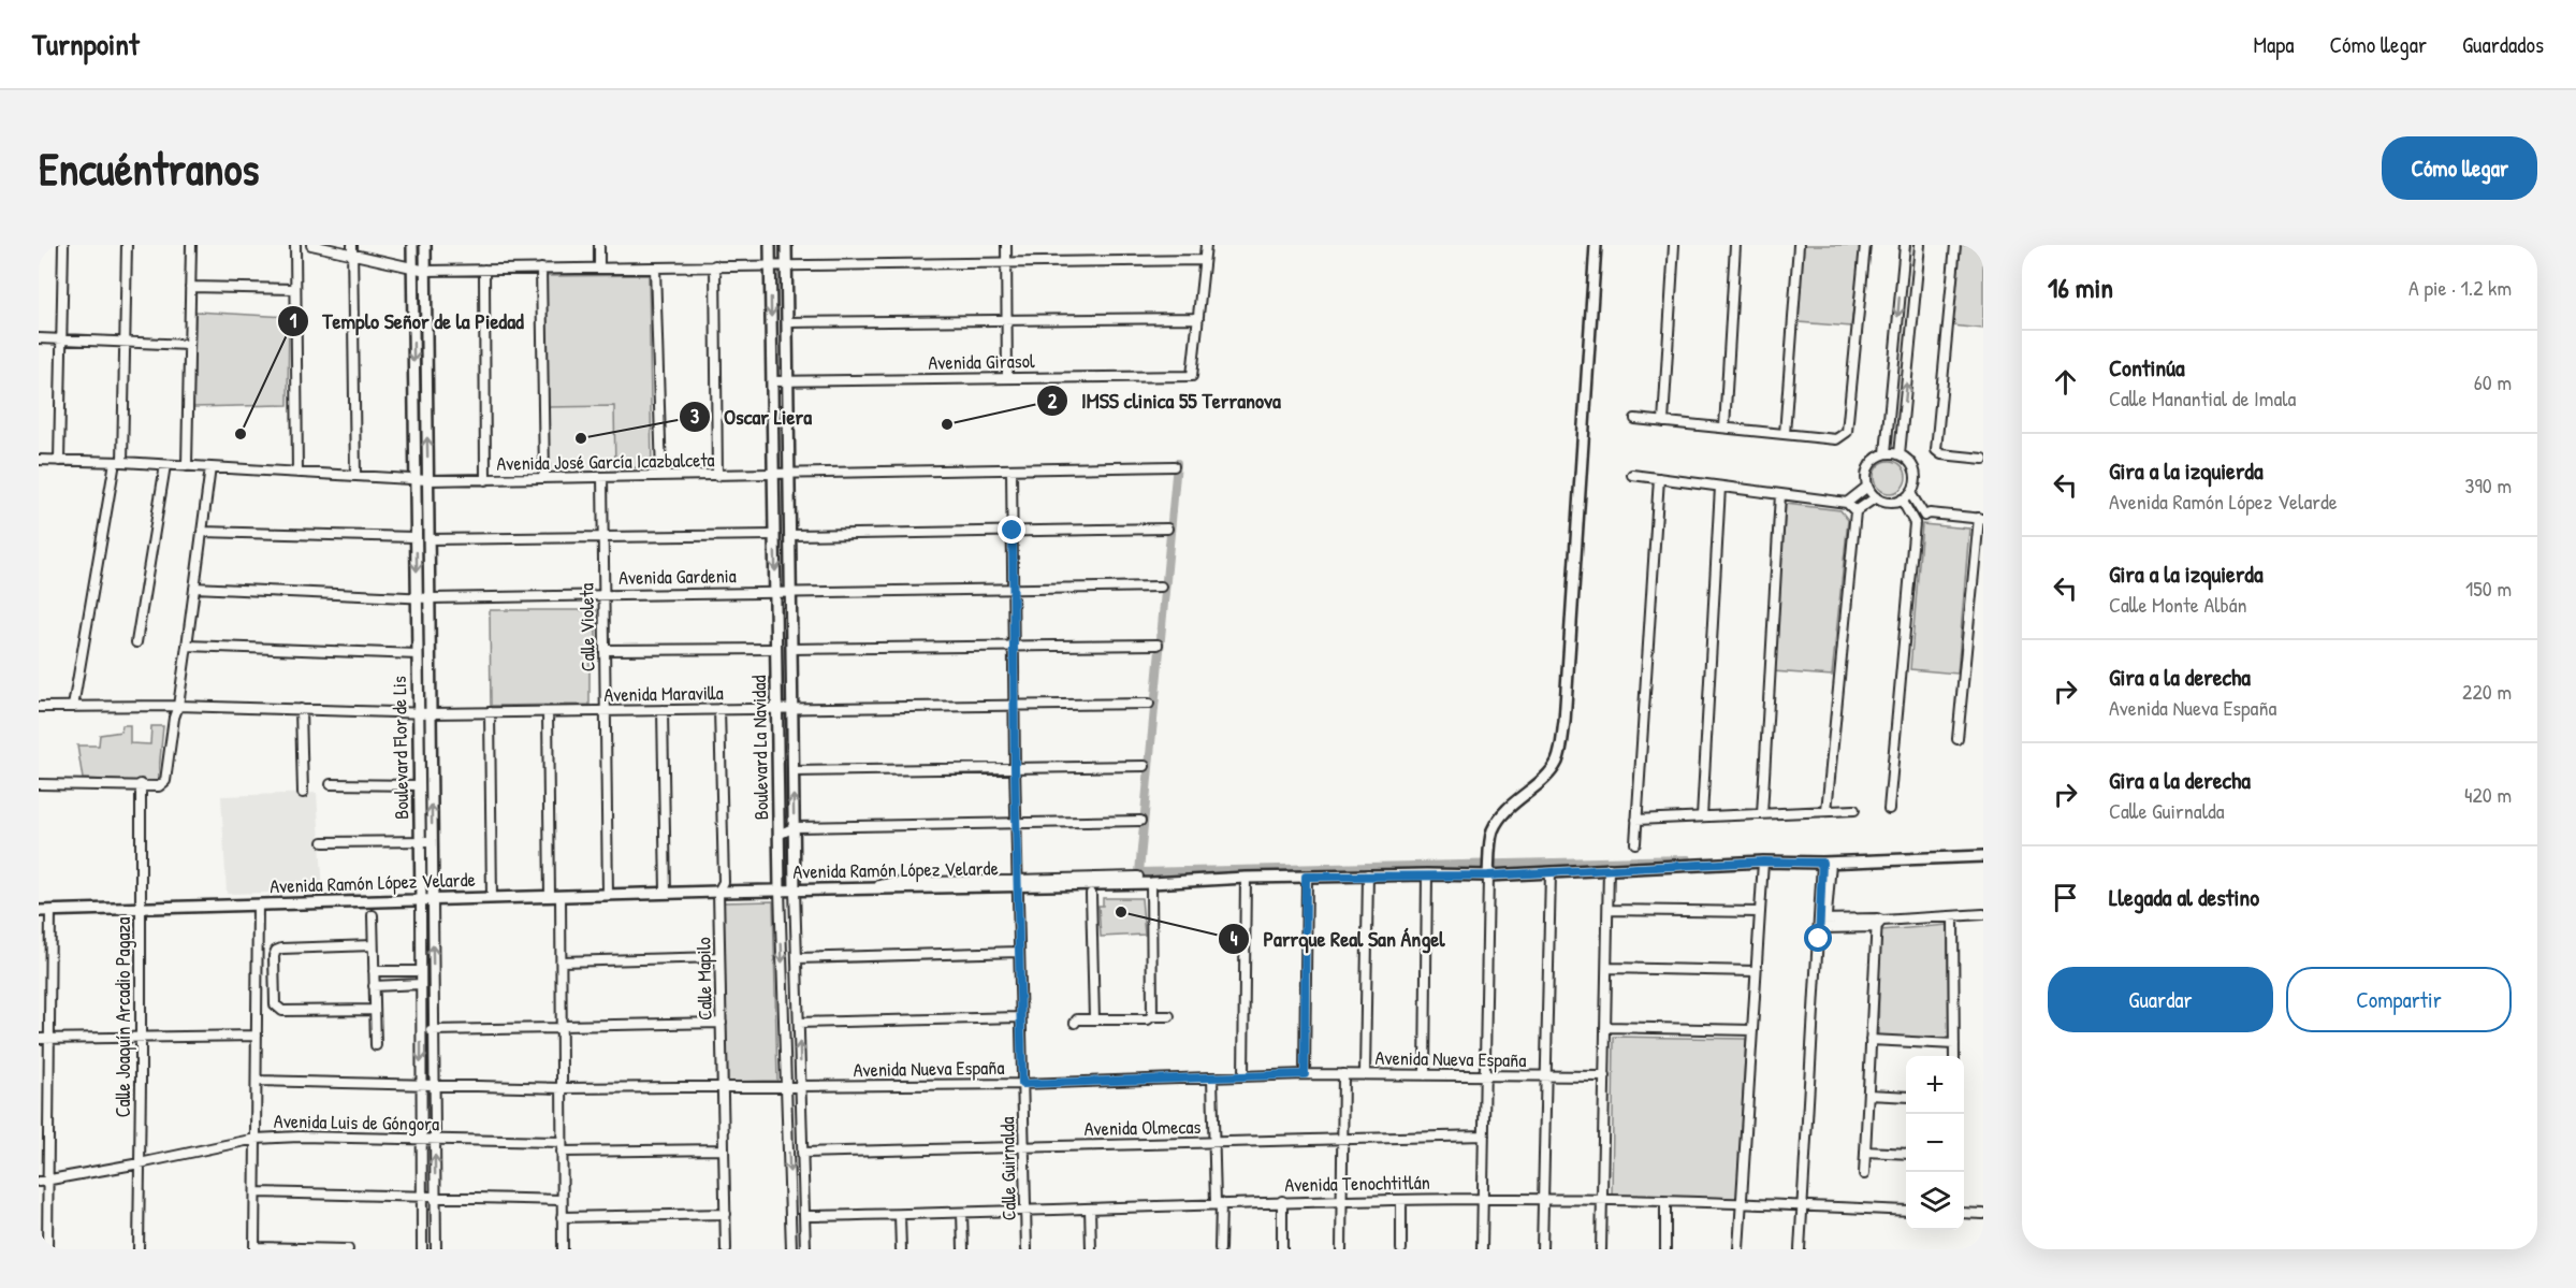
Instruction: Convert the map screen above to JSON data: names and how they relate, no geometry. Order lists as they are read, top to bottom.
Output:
{
  "streets": {
    "street": [
      "Avenida Girasol",
      "Avenida José García Icazbalceta",
      "Avenida Gardenia",
      "Calle Violeta",
      "Avenida Maravilla",
      "Boulevard Flor de Lis",
      "Boulevard La Navidad",
      "Avenida Ramón López Velarde",
      "Calle Mapilo",
      "Calle Joaquín Arcadio Pagaza",
      "Avenida Nueva España",
      "Avenida Luis de Góngora",
      "Avenida Olmecas",
      "Calle Guirnalda",
      "Avenida Tenochtitlán"
    ]
  },
  "crossings": [
    ["Avenida Girasol", "Boulevard La Navidad"],
    ["Avenida José García Icazbalceta", "Calle Violeta"],
    ["Avenida José García Icazbalceta", "Boulevard Flor de Lis"],
    ["Avenida José García Icazbalceta", "Boulevard La Navidad"],
    ["Avenida José García Icazbalceta", "Calle Guirnalda"],
    ["Avenida Gardenia", "Calle Violeta"],
    ["Avenida Gardenia", "Boulevard Flor de Lis"],
    ["Avenida Gardenia", "Boulevard La Navidad"],
    ["Avenida Gardenia", "Calle Guirnalda"],
    ["Calle Violeta", "Avenida Maravilla"],
    ["Calle Violeta", "Avenida Ramón López Velarde"],
    ["Avenida Maravilla", "Boulevard Flor de Lis"],
    ["Avenida Maravilla", "Boulevard La Navidad"],
    ["Avenida Maravilla", "Calle Mapilo"],
    ["Avenida Maravilla", "Calle Guirnalda"],
    ["Boulevard Flor de Lis", "Avenida Ramón López Velarde"],
    ["Boulevard Flor de Lis", "Avenida Nueva España"],
    ["Boulevard Flor de Lis", "Avenida Luis de Góngora"],
    ["Boulevard La Navidad", "Avenida Ramón López Velarde"],
    ["Boulevard La Navidad", "Avenida Nueva España"],
    ["Boulevard La Navidad", "Avenida Olmecas"],
    ["Boulevard La Navidad", "Avenida Tenochtitlán"],
    ["Avenida Ramón López Velarde", "Calle Mapilo"],
    ["Avenida Ramón López Velarde", "Calle Joaquín Arcadio Pagaza"],
    ["Avenida Ramón López Velarde", "Calle Guirnalda"],
    ["Calle Mapilo", "Avenida Nueva España"],
    ["Calle Joaquín Arcadio Pagaza", "Avenida Luis de Góngora"],
    ["Avenida Nueva España", "Calle Guirnalda"],
    ["Avenida Olmecas", "Calle Guirnalda"],
    ["Calle Guirnalda", "Avenida Tenochtitlán"]
  ],
  "places": [
    "IMSS clinica 55 Terranova",
    "Templo Señor de la Piedad",
    "Oscar Liera",
    "Parrque Real San Ángel"
  ],
  "page": {
    "header": "Turnpoint",
    "nav": ["Mapa", "Cómo llegar", "Guardados"],
    "buttons": [
      "Cómo llegar",
      ["Guardar", "Compartir"]
    ],
    "title": "Encuéntranos",
    "heading": ["16 min", "A pie · 1.2 km"],
    "list": [
      ["Continúa", "Calle Manantial de Imala", "60 m"],
      ["Gira a la izquierda", "Avenida Ramón López Velarde", "390 m"],
      ["Gira a la izquierda", "Calle Monte Albán", "150 m"],
      ["Gira a la derecha", "Avenida Nueva España", "220 m"],
      ["Gira a la derecha", "Calle Guirnalda", "420 m"],
      "Llegada al destino"
    ],
    "map_buttons": ["+", "−"]
  }
}
